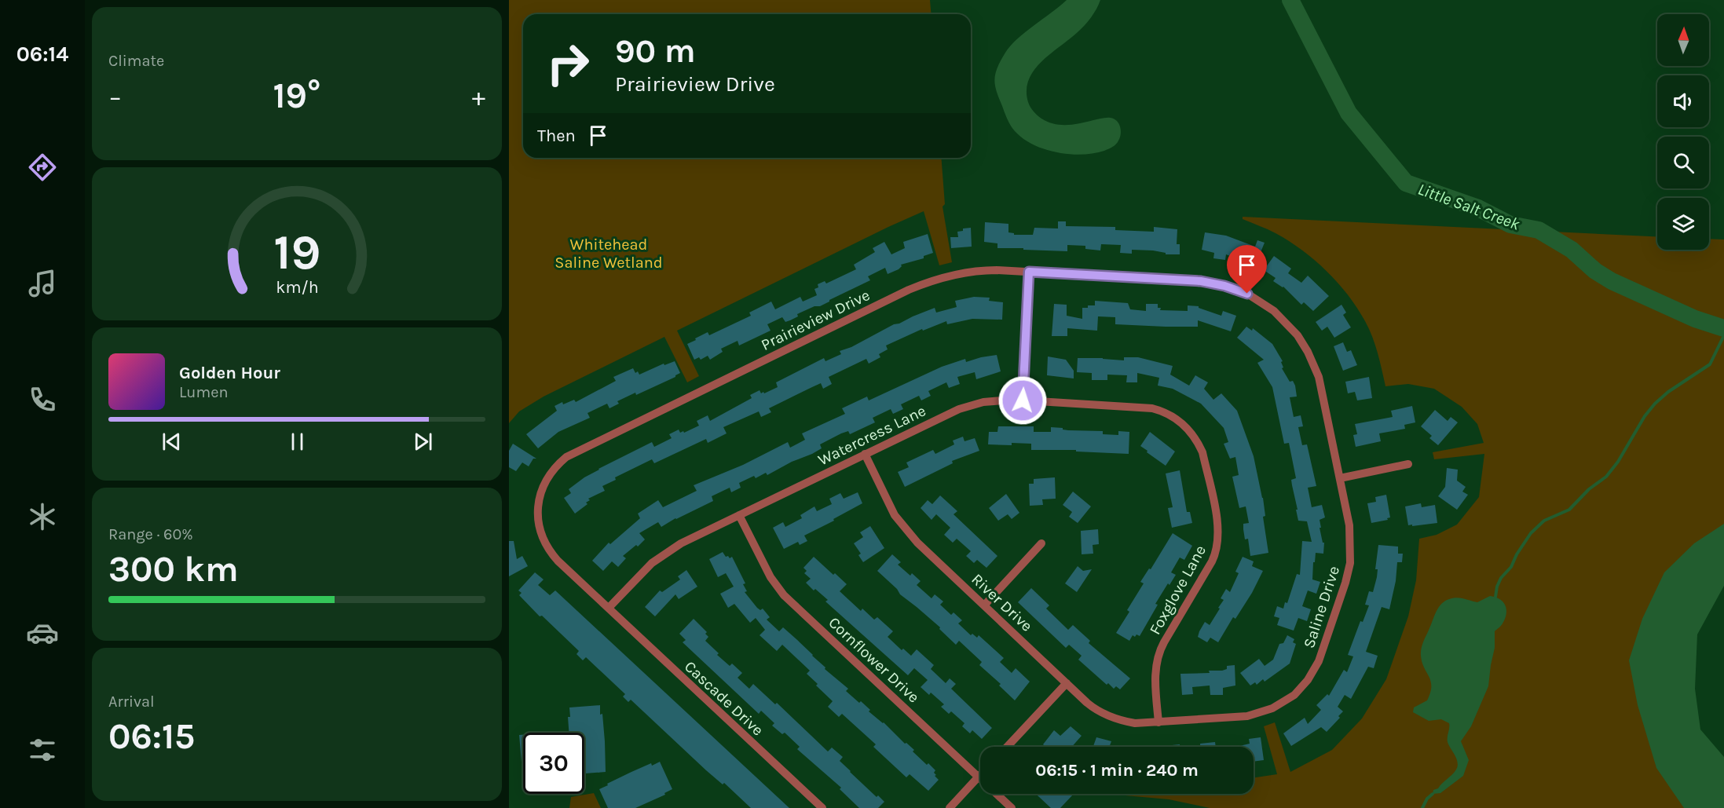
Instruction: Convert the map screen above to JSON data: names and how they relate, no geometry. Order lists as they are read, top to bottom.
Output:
{
  "streets": {
    "street": [
      "Prairieview Drive",
      "Watercress Lane",
      "Foxglove Lane",
      "River Drive",
      "Saline Drive",
      "Cornflower Drive",
      "Cascade Drive"
    ]
  },
  "crossings": [
    ["Prairieview Drive", "Watercress Lane"],
    ["Prairieview Drive", "Saline Drive"],
    ["Prairieview Drive", "Cascade Drive"],
    ["Watercress Lane", "Foxglove Lane"],
    ["Watercress Lane", "River Drive"],
    ["Watercress Lane", "Cornflower Drive"],
    ["Watercress Lane", "Cascade Drive"],
    ["Foxglove Lane", "River Drive"],
    ["Foxglove Lane", "Saline Drive"],
    ["River Drive", "Saline Drive"]
  ],
  "water": ["Little Salt Creek"],
  "parks": ["Whitehead Saline Wetland"],
  "north": "top",
  "page": {
    "tabs": "06:14",
    "tile": [
      "Climate",
      ["Range · 60%", "300 km"],
      ["Arrival", "06:15"]
    ],
    "turn": ["90 m", "Prairieview Drive"],
    "heat": ["−", "19°", "+"],
    "then": "Then",
    "song": ["Golden Hour", "Lumen"],
    "limit": "30",
    "trip": "06:15 · 1 min · 240 m",
    "gauge": ["19", "km/h"]
  }
}
